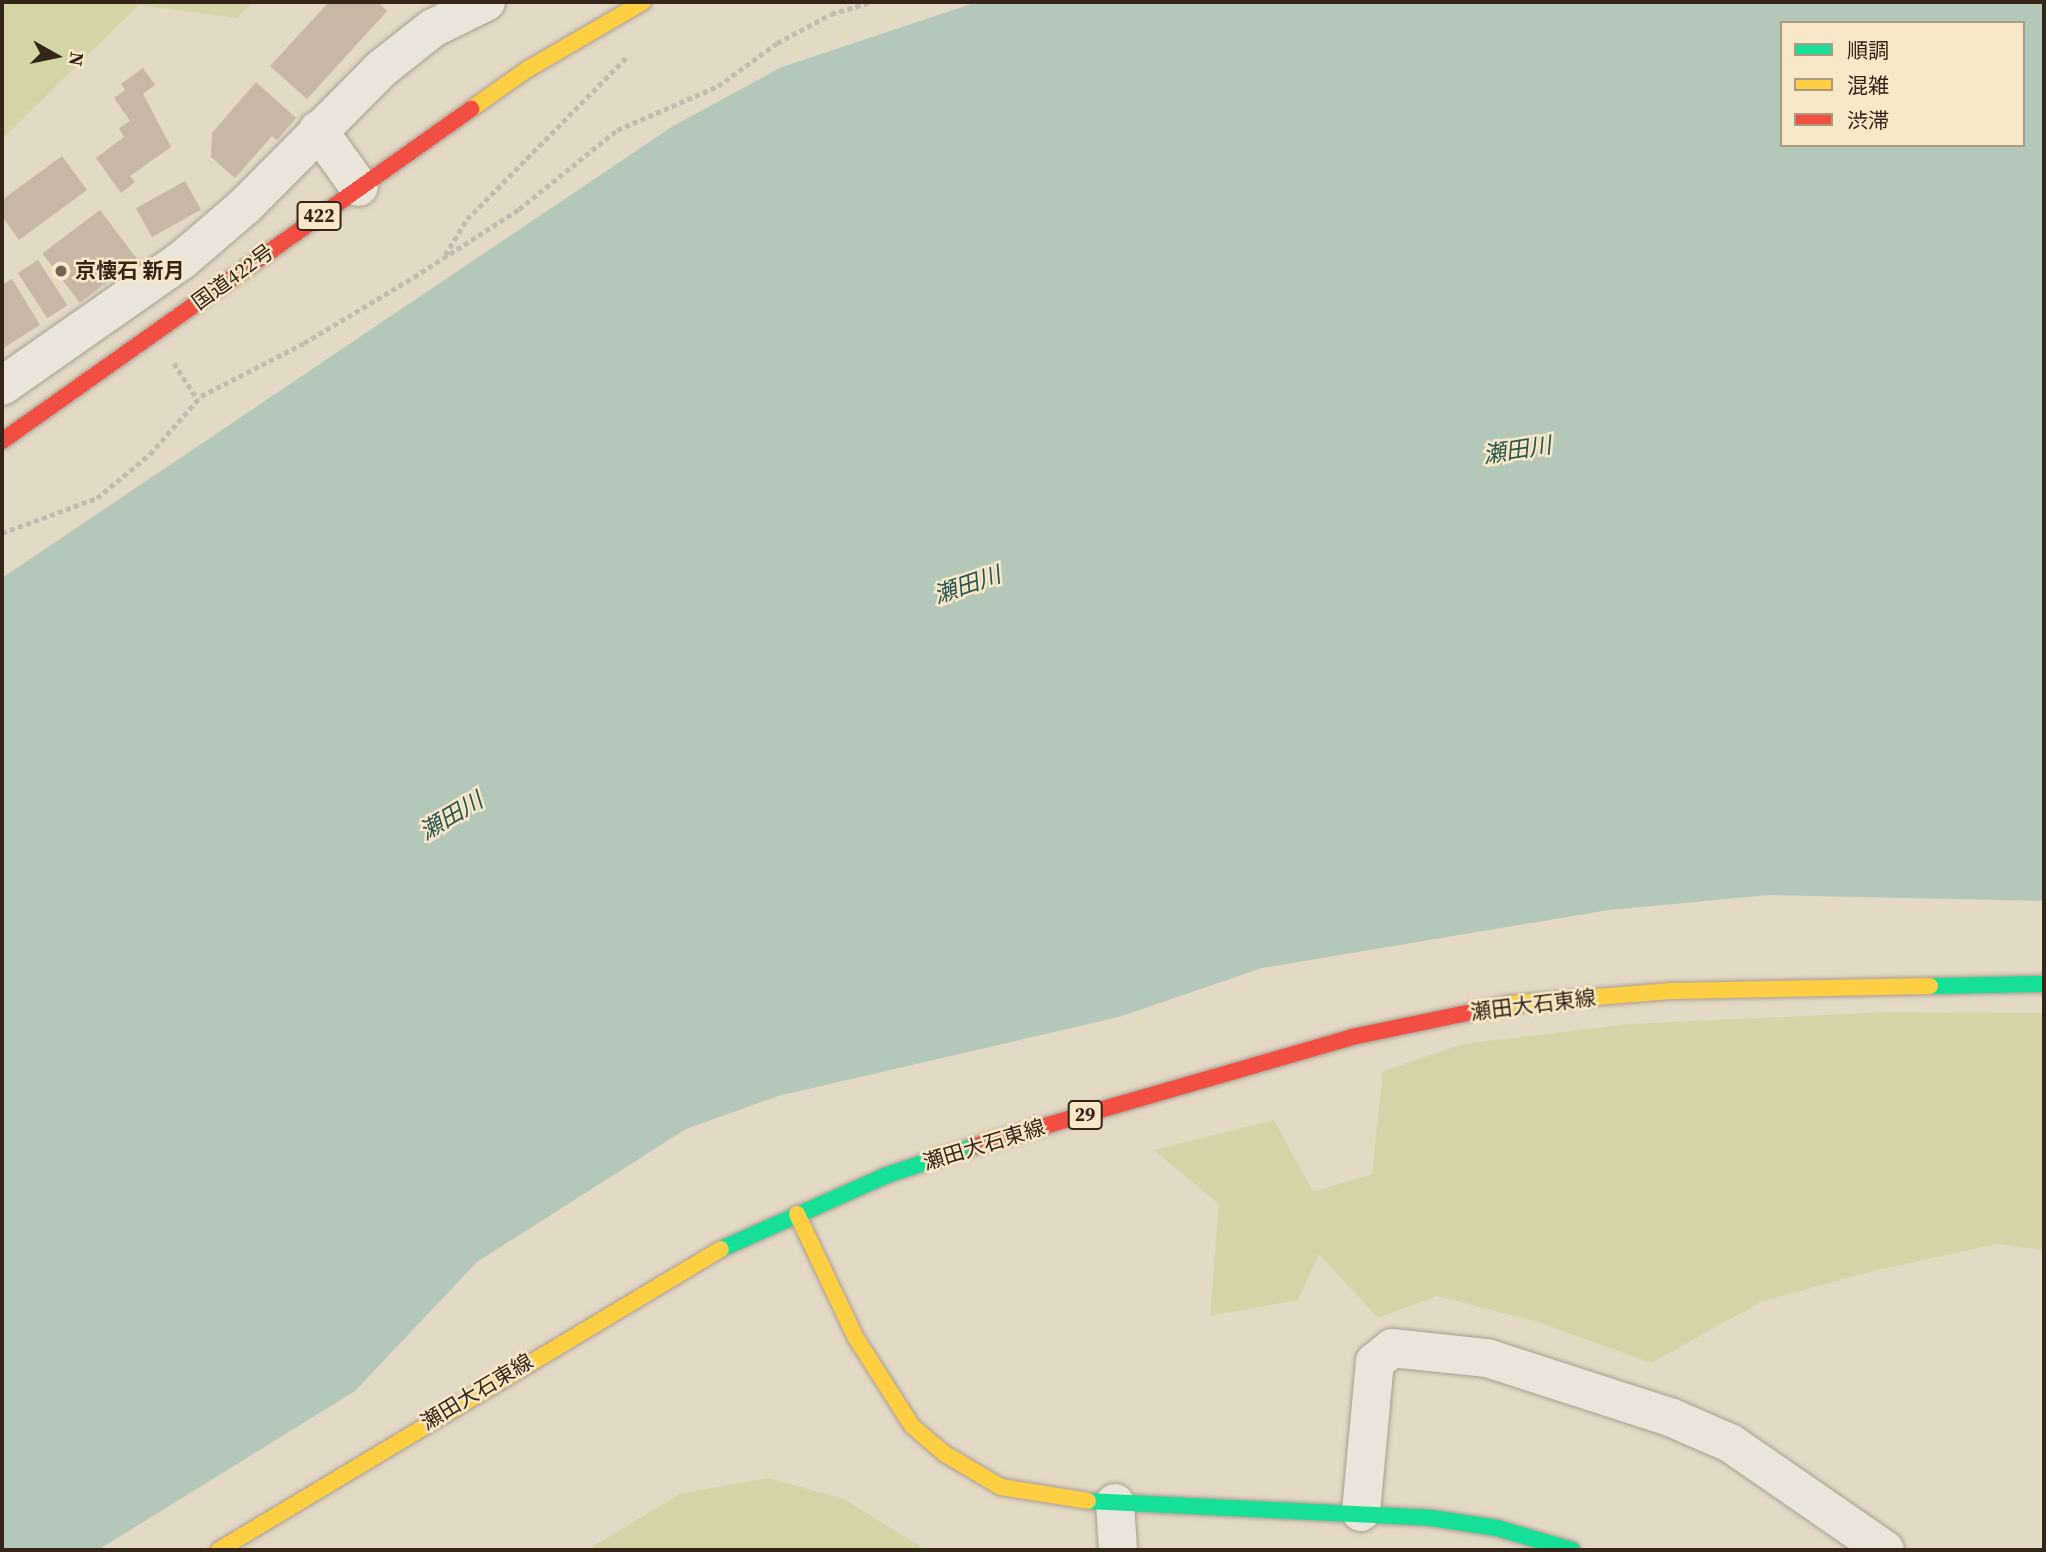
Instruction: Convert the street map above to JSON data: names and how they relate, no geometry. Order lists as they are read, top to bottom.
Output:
{
  "streets": {
    "main road": [
      "422",
      "国道422号",
      "瀬田大石東線",
      "29"
    ]
  },
  "water": ["瀬田川"],
  "places": ["京懐石 新月"],
  "legend": ["順調", "混雑", "渋滞"],
  "north": "right"
}
